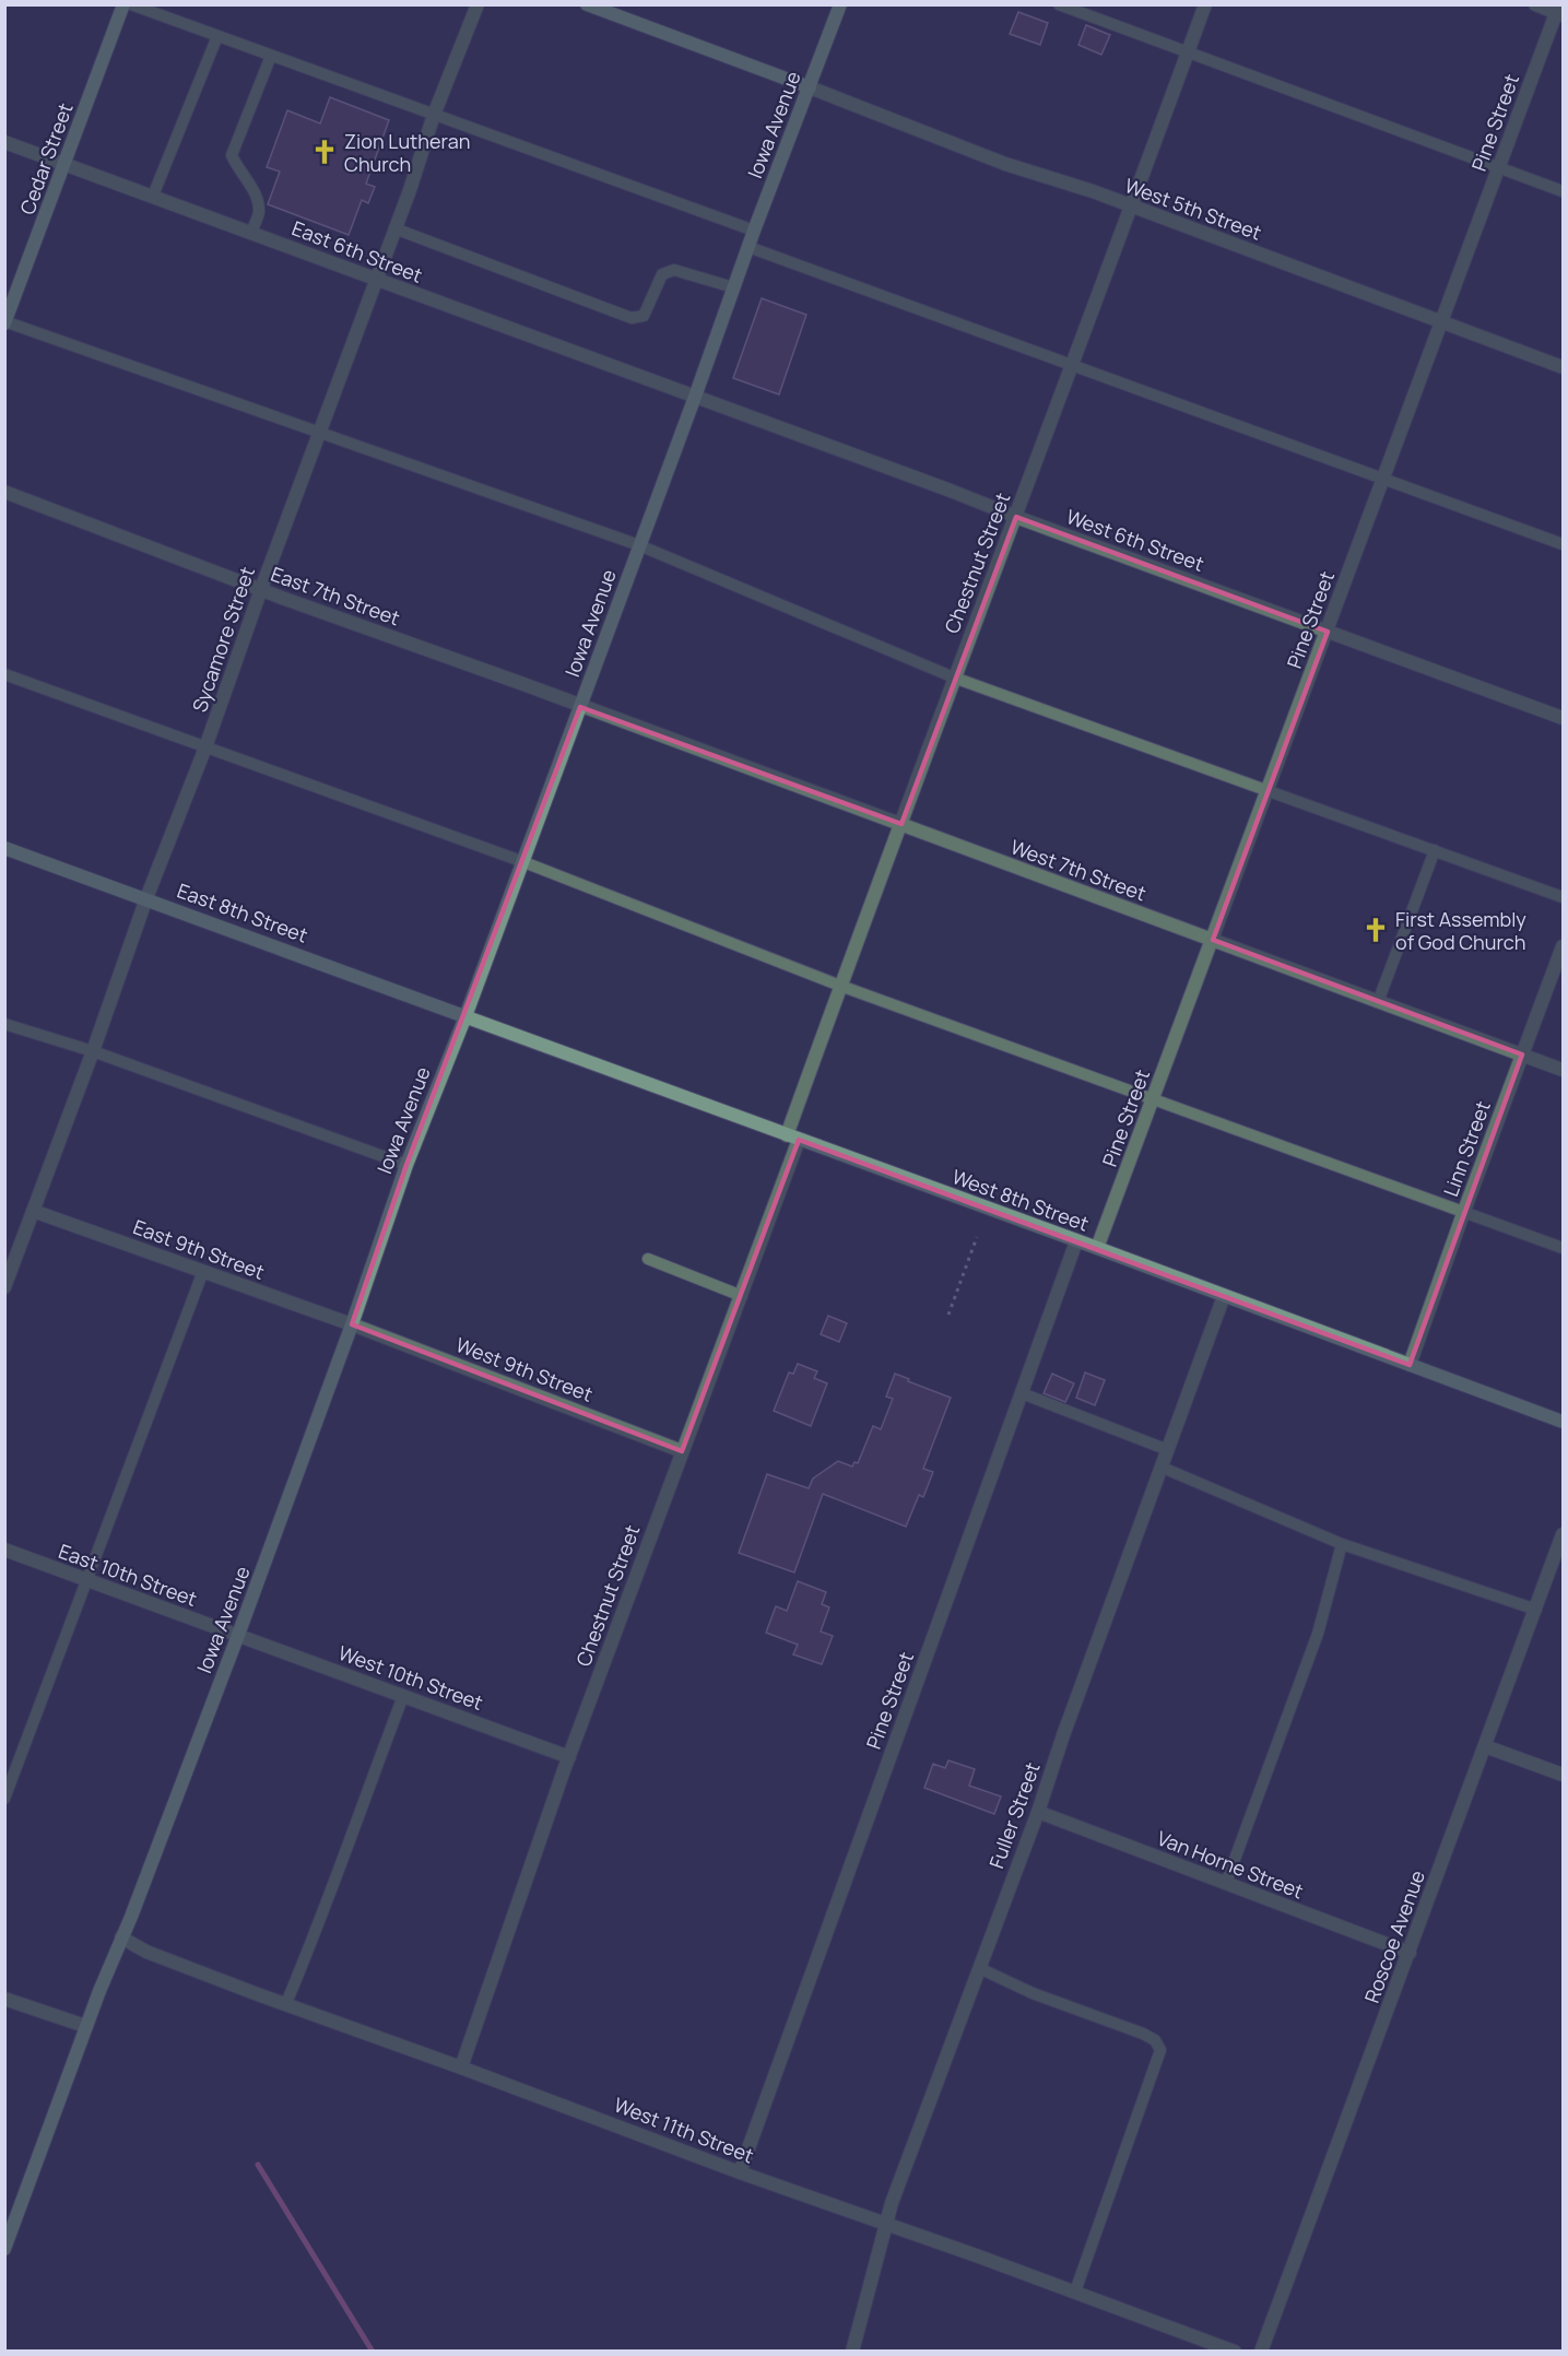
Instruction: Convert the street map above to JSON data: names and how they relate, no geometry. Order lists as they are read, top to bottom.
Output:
{
  "streets": {
    "street": [
      "Pine Street",
      "Iowa Avenue",
      "Cedar Street",
      "West 5th Street",
      "East 6th Street",
      "West 6th Street",
      "Chestnut Street",
      "East 7th Street",
      "Sycamore Street",
      "West 7th Street",
      "East 8th Street",
      "Linn Street",
      "West 8th Street",
      "East 9th Street",
      "West 9th Street",
      "East 10th Street",
      "West 10th Street",
      "Fuller Street",
      "Van Horne Street",
      "Roscoe Avenue",
      "West 11th Street"
    ]
  },
  "crossings": [
    ["Pine Street", "West 5th Street"],
    ["Pine Street", "West 6th Street"],
    ["Pine Street", "West 7th Street"],
    ["Pine Street", "West 8th Street"],
    ["Pine Street", "West 11th Street"],
    ["Iowa Avenue", "West 5th Street"],
    ["Iowa Avenue", "East 6th Street"],
    ["Iowa Avenue", "West 6th Street"],
    ["Iowa Avenue", "East 7th Street"],
    ["Iowa Avenue", "West 7th Street"],
    ["Iowa Avenue", "East 8th Street"],
    ["Iowa Avenue", "West 8th Street"],
    ["Iowa Avenue", "East 9th Street"],
    ["Iowa Avenue", "West 9th Street"],
    ["Iowa Avenue", "East 10th Street"],
    ["Iowa Avenue", "West 10th Street"],
    ["Iowa Avenue", "West 11th Street"],
    ["Cedar Street", "East 6th Street"],
    ["West 5th Street", "Chestnut Street"],
    ["East 6th Street", "West 6th Street"],
    ["East 6th Street", "Sycamore Street"],
    ["West 6th Street", "Chestnut Street"],
    ["Chestnut Street", "West 7th Street"],
    ["Chestnut Street", "West 8th Street"],
    ["Chestnut Street", "West 9th Street"],
    ["Chestnut Street", "West 10th Street"],
    ["Chestnut Street", "West 11th Street"],
    ["East 7th Street", "Sycamore Street"],
    ["East 7th Street", "West 7th Street"],
    ["Sycamore Street", "East 8th Street"],
    ["Sycamore Street", "East 9th Street"],
    ["West 7th Street", "Linn Street"],
    ["East 8th Street", "West 8th Street"],
    ["Linn Street", "West 8th Street"],
    ["West 8th Street", "Fuller Street"],
    ["East 9th Street", "West 9th Street"],
    ["East 10th Street", "West 10th Street"],
    ["Fuller Street", "Van Horne Street"],
    ["Fuller Street", "West 11th Street"],
    ["Van Horne Street", "Roscoe Avenue"]
  ],
  "places": {
    "church": ["Zion Lutheran Church", "First Assembly of God Church"]
  }
}
